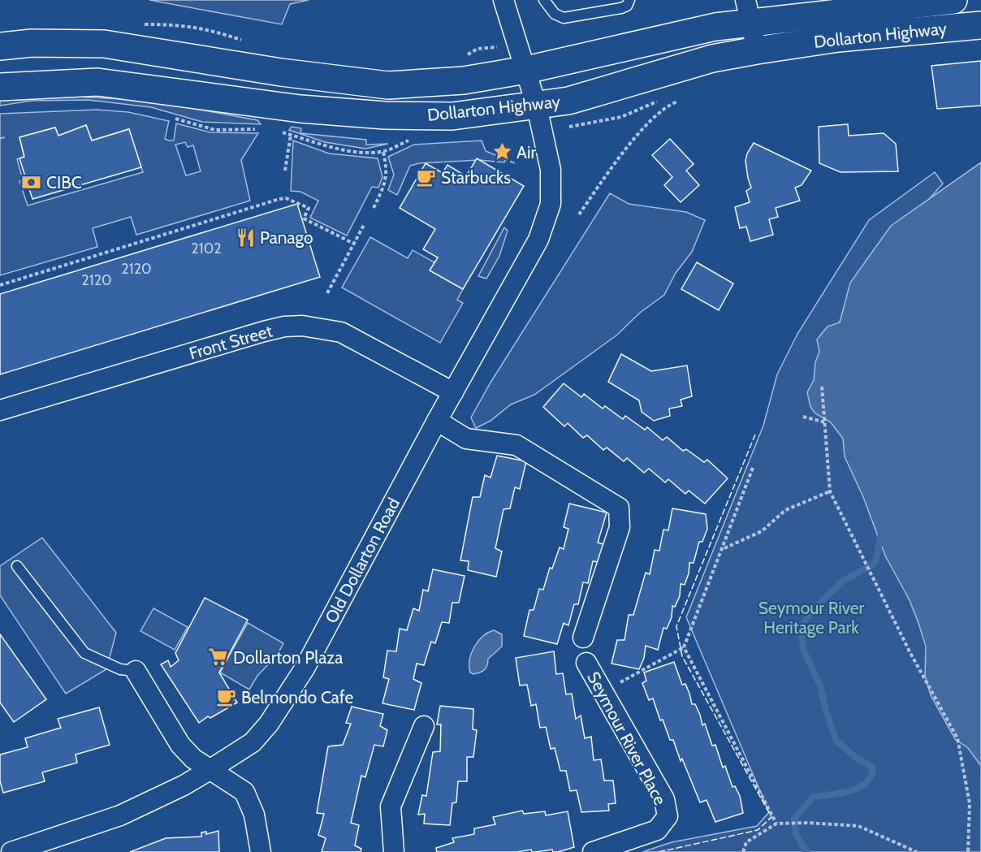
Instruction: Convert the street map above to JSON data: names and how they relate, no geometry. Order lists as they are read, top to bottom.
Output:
{
  "streets": {
    "main road": ["Dollarton Highway"],
    "street": ["Front Street", "Old Dollarton Road", "Seymour River Place"]
  },
  "crossings": [
    ["Dollarton Highway", "Old Dollarton Road"],
    ["Front Street", "Old Dollarton Road"]
  ],
  "parks": ["Seymour River Heritage Park"],
  "places": {
    "place": ["Air"],
    "cafe": ["Starbucks", "Belmondo Cafe"],
    "bank": ["CIBC"],
    "restaurant": ["Panago"],
    "supermarket": ["Dollarton Plaza"]
  },
  "house_numbers": ["2102", "2120", "2120"]
}
